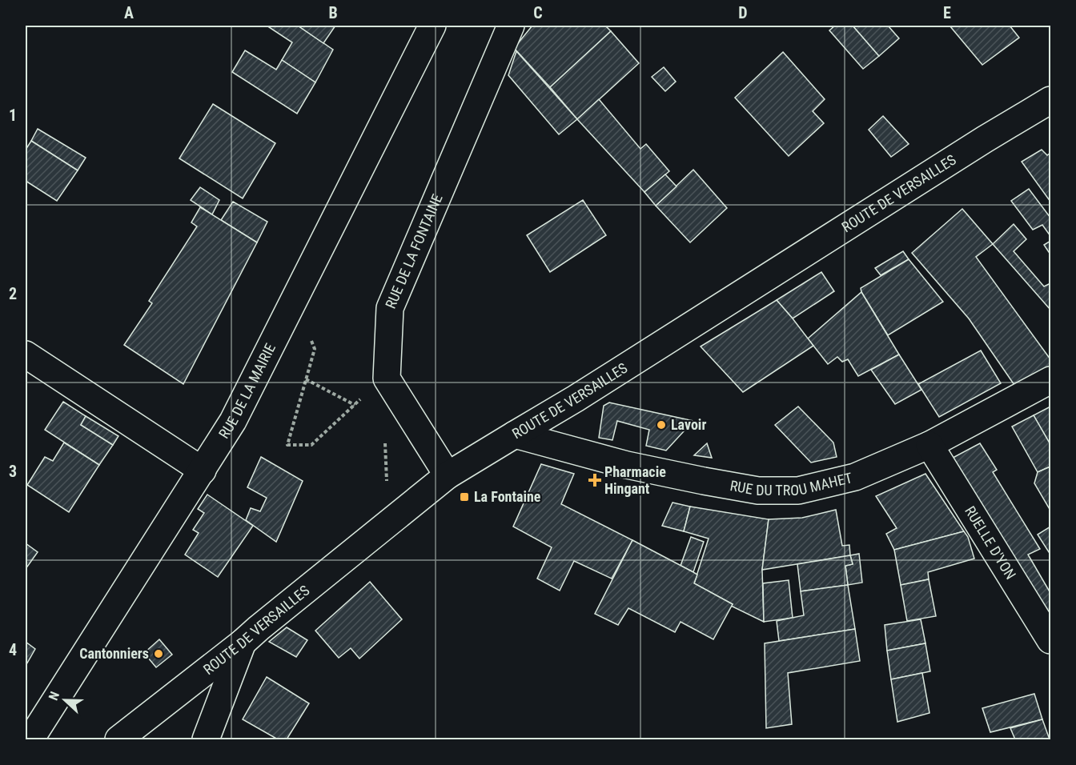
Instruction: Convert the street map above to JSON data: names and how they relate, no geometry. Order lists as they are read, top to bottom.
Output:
{
  "streets": {
    "main road": [
      "ROUTE DE VERSAILLES",
      "RUE DE LA FONTAINE",
      "RUE DE LA MAIRIE",
      "RUE DU TROU MAHET",
      "RUELLE D'YON"
    ]
  },
  "crossings": [
    ["ROUTE DE VERSAILLES", "RUE DE LA FONTAINE"],
    ["ROUTE DE VERSAILLES", "RUE DU TROU MAHET"],
    ["RUE DU TROU MAHET", "RUELLE D'YON"]
  ],
  "places": {
    "other": ["Lavoir", "Cantonniers"],
    "health": ["Pharmacie Hingant"],
    "transit": ["La Fontaine"]
  },
  "north": "left",
  "grid": {
    "columns": [
      "A",
      "B",
      "C",
      "D",
      "E"
    ],
    "rows": [
      "1",
      "2",
      "3",
      "4"
    ]
  }
}
